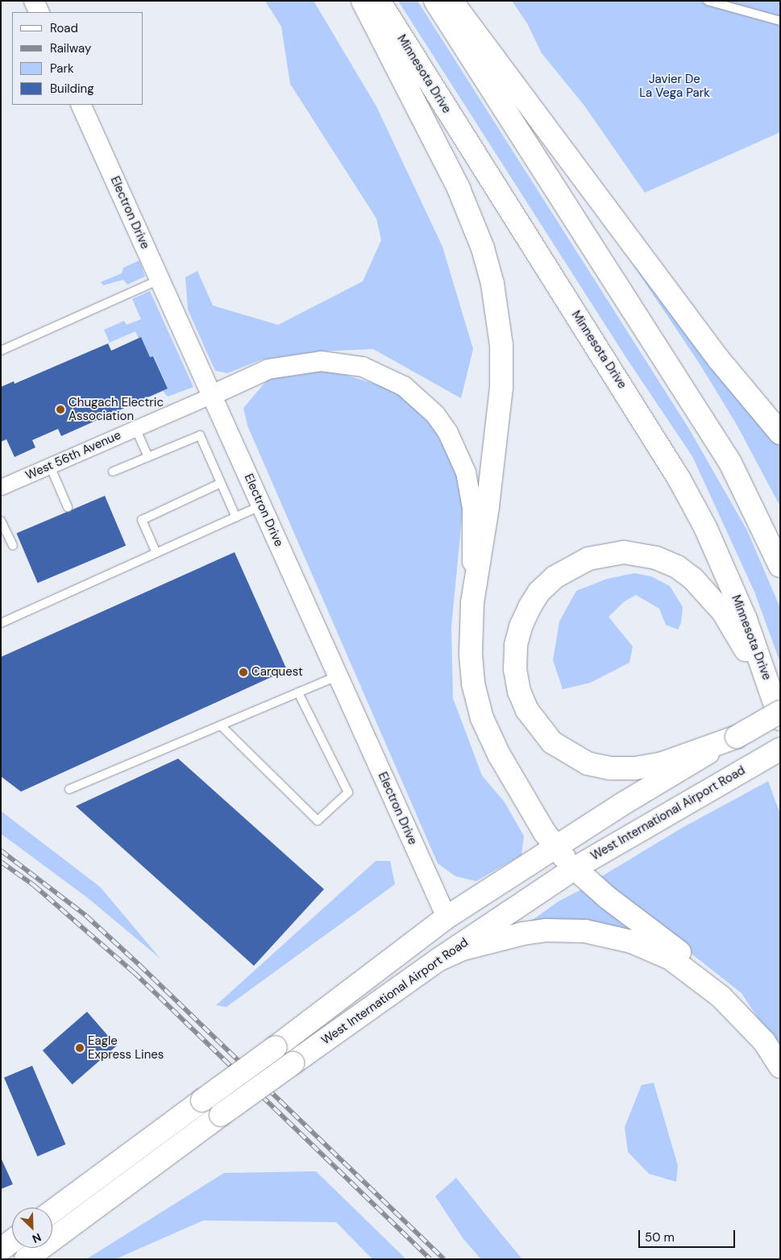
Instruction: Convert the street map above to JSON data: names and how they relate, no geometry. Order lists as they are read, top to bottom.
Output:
{
  "streets": {
    "main road": ["Minnesota Drive", "West International Airport Road"],
    "street": ["Electron Drive", "West 56th Avenue"]
  },
  "crossings": [
    ["Minnesota Drive", "West International Airport Road"],
    ["Electron Drive", "West 56th Avenue"],
    ["Electron Drive", "West International Airport Road"]
  ],
  "parks": ["Javier De La Vega Park"],
  "places": ["Chugach Electric Association", "Carquest", "Eagle Express Lines"],
  "legend": [
    "Road",
    "Railway",
    "Park",
    "Building"
  ],
  "scale_bar": "50 m",
  "north": "bottom right"
}
